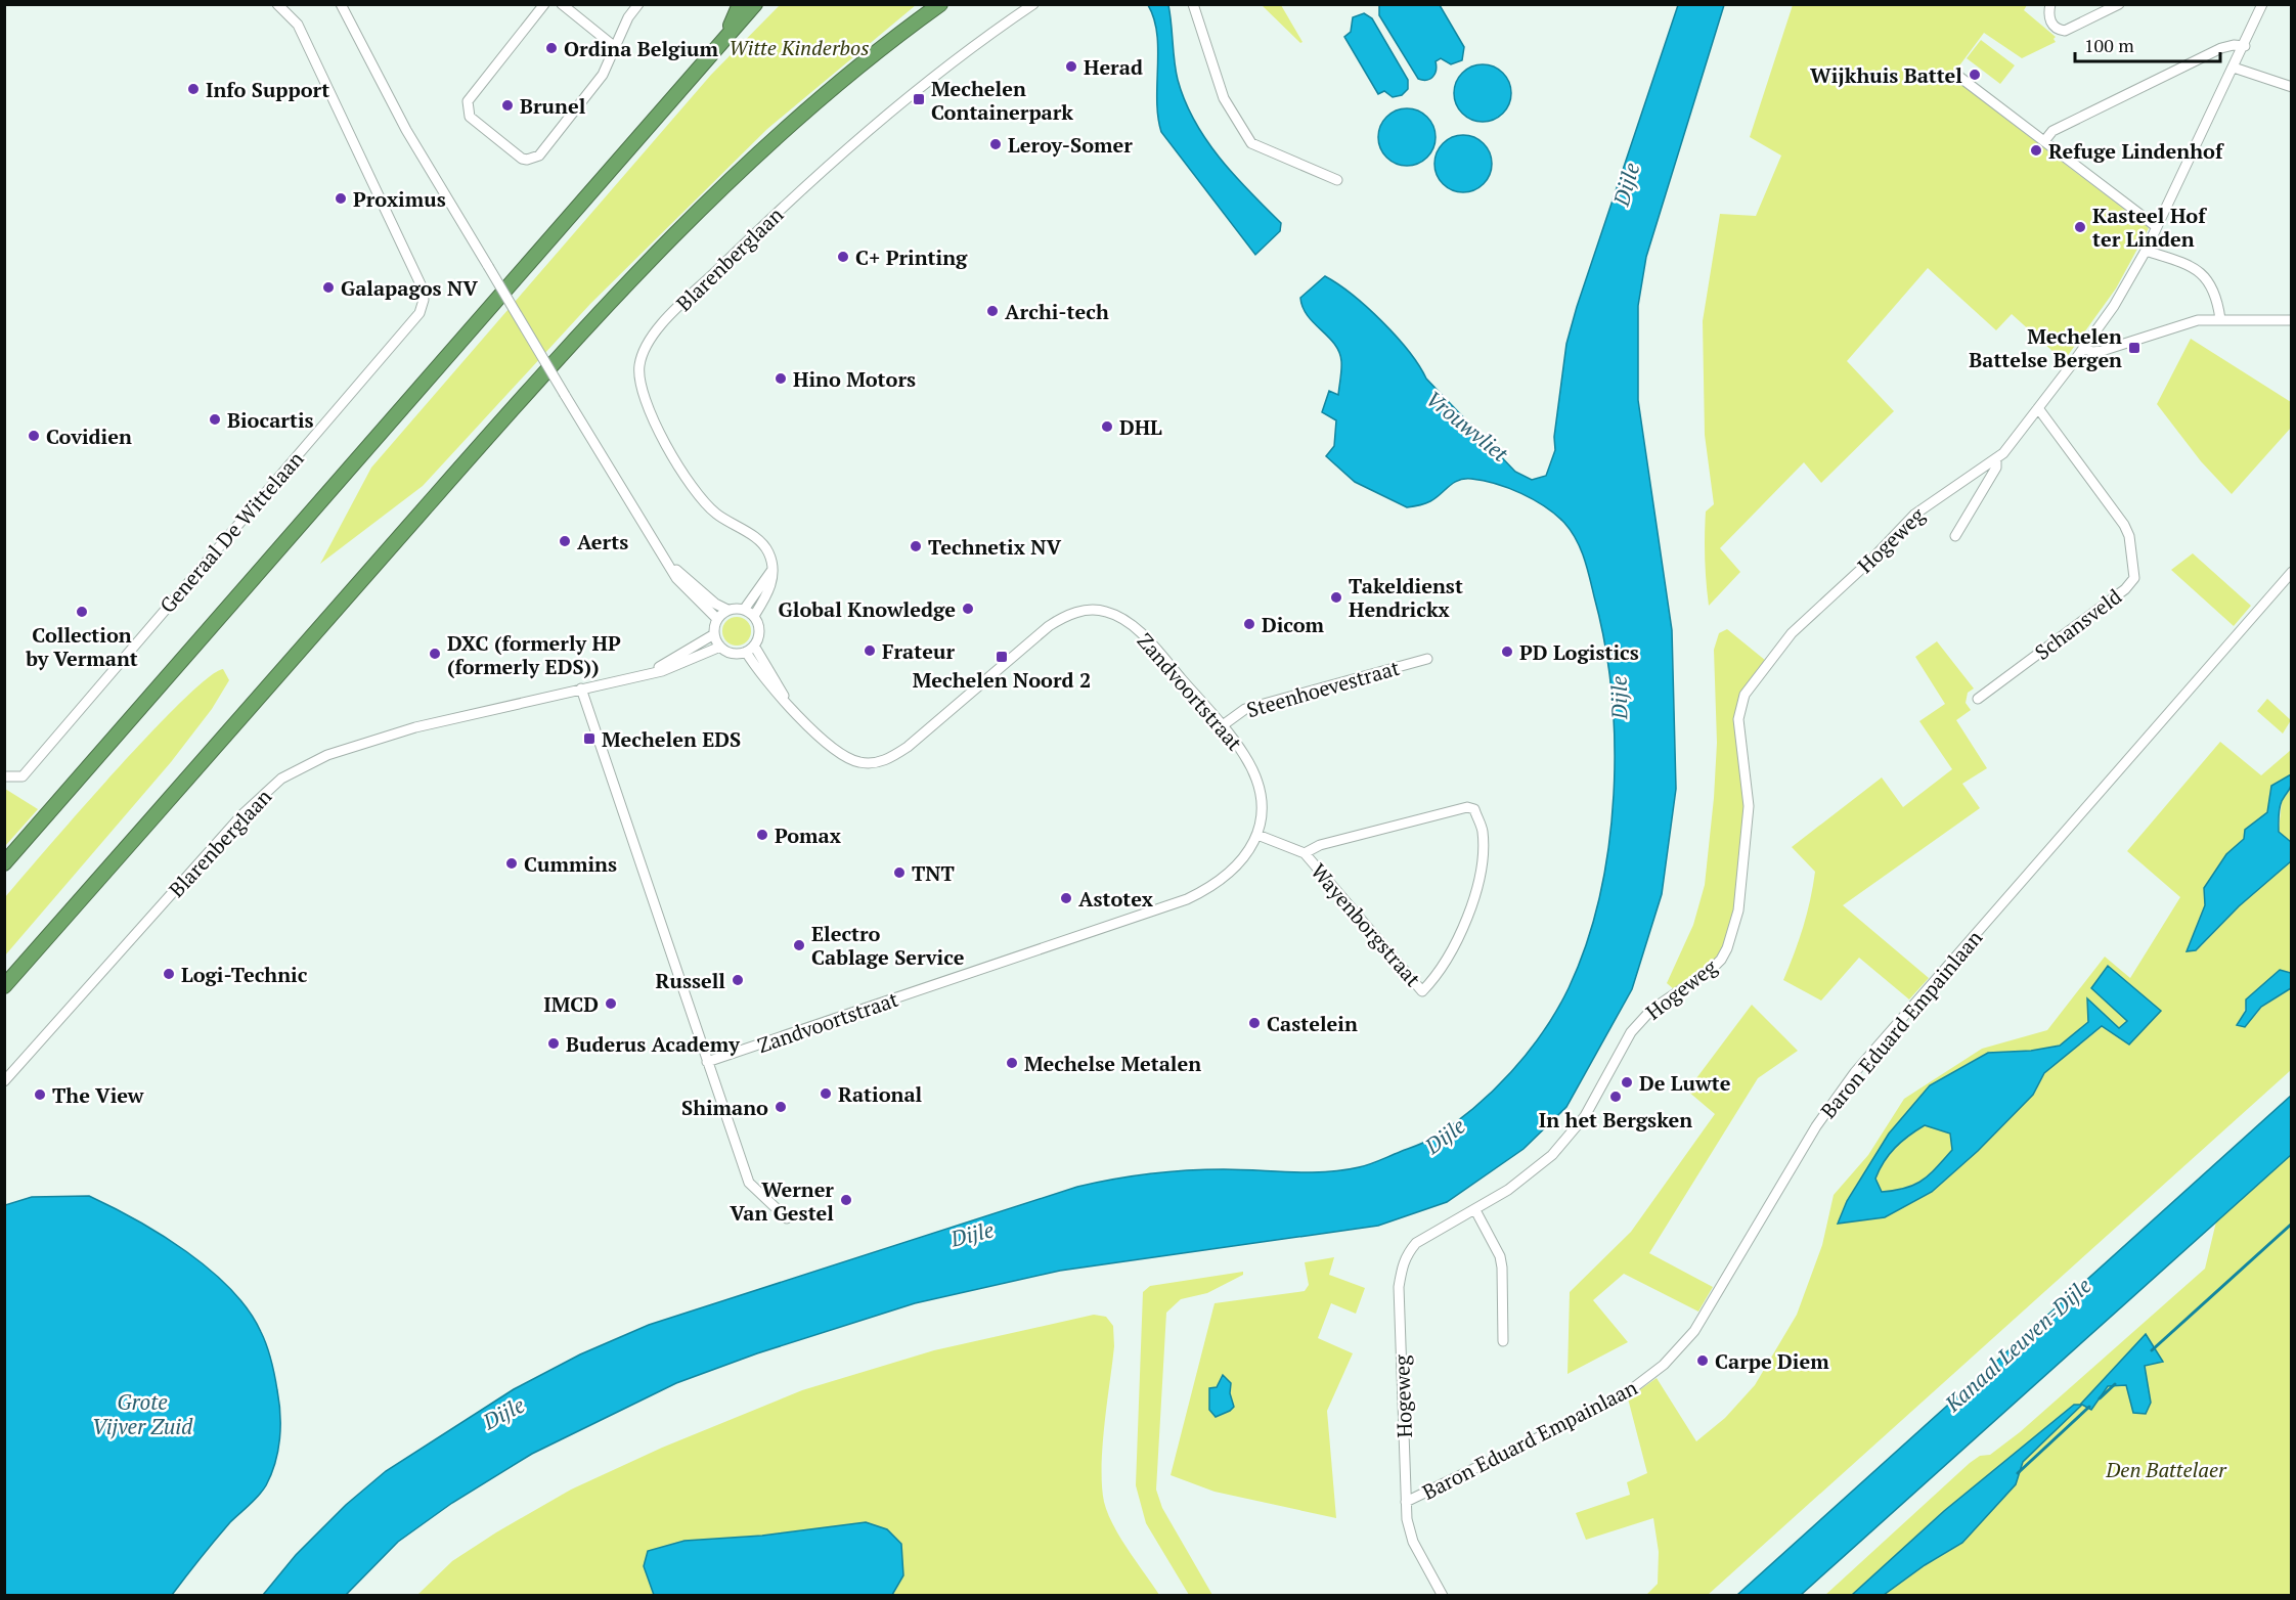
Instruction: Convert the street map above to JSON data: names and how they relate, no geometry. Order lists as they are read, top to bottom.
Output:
{
  "streets": {
    "street": [
      "Blarenberglaan",
      "Generaal De Wittelaan",
      "Hogeweg",
      "Schansveld",
      "Steenhoevestraat",
      "Zandvoortstraat",
      "Wayenborgstraat",
      "Baron Eduard Empainlaan"
    ]
  },
  "crossings": [
    ["Blarenberglaan", "Zandvoortstraat"],
    ["Hogeweg", "Schansveld"],
    ["Hogeweg", "Baron Eduard Empainlaan"],
    ["Steenhoevestraat", "Zandvoortstraat"],
    ["Zandvoortstraat", "Wayenborgstraat"]
  ],
  "water": [
    "Dijle",
    "Vrouwvliet",
    "Kanaal Leuven-Dijle",
    "Grote Vijver Zuid"
  ],
  "parks": ["Witte Kinderbos", "Den Battelaer"],
  "places": {
    "other": [
      "Ordina Belgium",
      "Herad",
      "Wijkhuis Battel",
      "Info Support",
      "Brunel",
      "Leroy-Somer",
      "Refuge Lindenhof",
      "Proximus",
      "Kasteel Hof ter Linden",
      "C+ Printing",
      "Galapagos NV",
      "Archi-tech",
      "Hino Motors",
      "Biocartis",
      "DHL",
      "Covidien",
      "Aerts",
      "Technetix NV",
      "Takeldienst Hendrickx",
      "Global Knowledge",
      "Collection by Vermant",
      "Dicom",
      "Frateur",
      "PD Logistics",
      "DXC (formerly HP (formerly EDS))",
      "Pomax",
      "Cummins",
      "TNT",
      "Astotex",
      "Electro Cablage Service",
      "Logi-Technic",
      "Russell",
      "IMCD",
      "Castelein",
      "Buderus Academy",
      "Mechelse Metalen",
      "De Luwte",
      "Rational",
      "The View",
      "In het Bergsken",
      "Shimano",
      "Werner Van Gestel",
      "Carpe Diem"
    ],
    "transit": [
      "Mechelen Containerpark",
      "Mechelen Battelse Bergen",
      "Mechelen Noord 2",
      "Mechelen EDS"
    ]
  },
  "scale_bar": "100 m"
}
